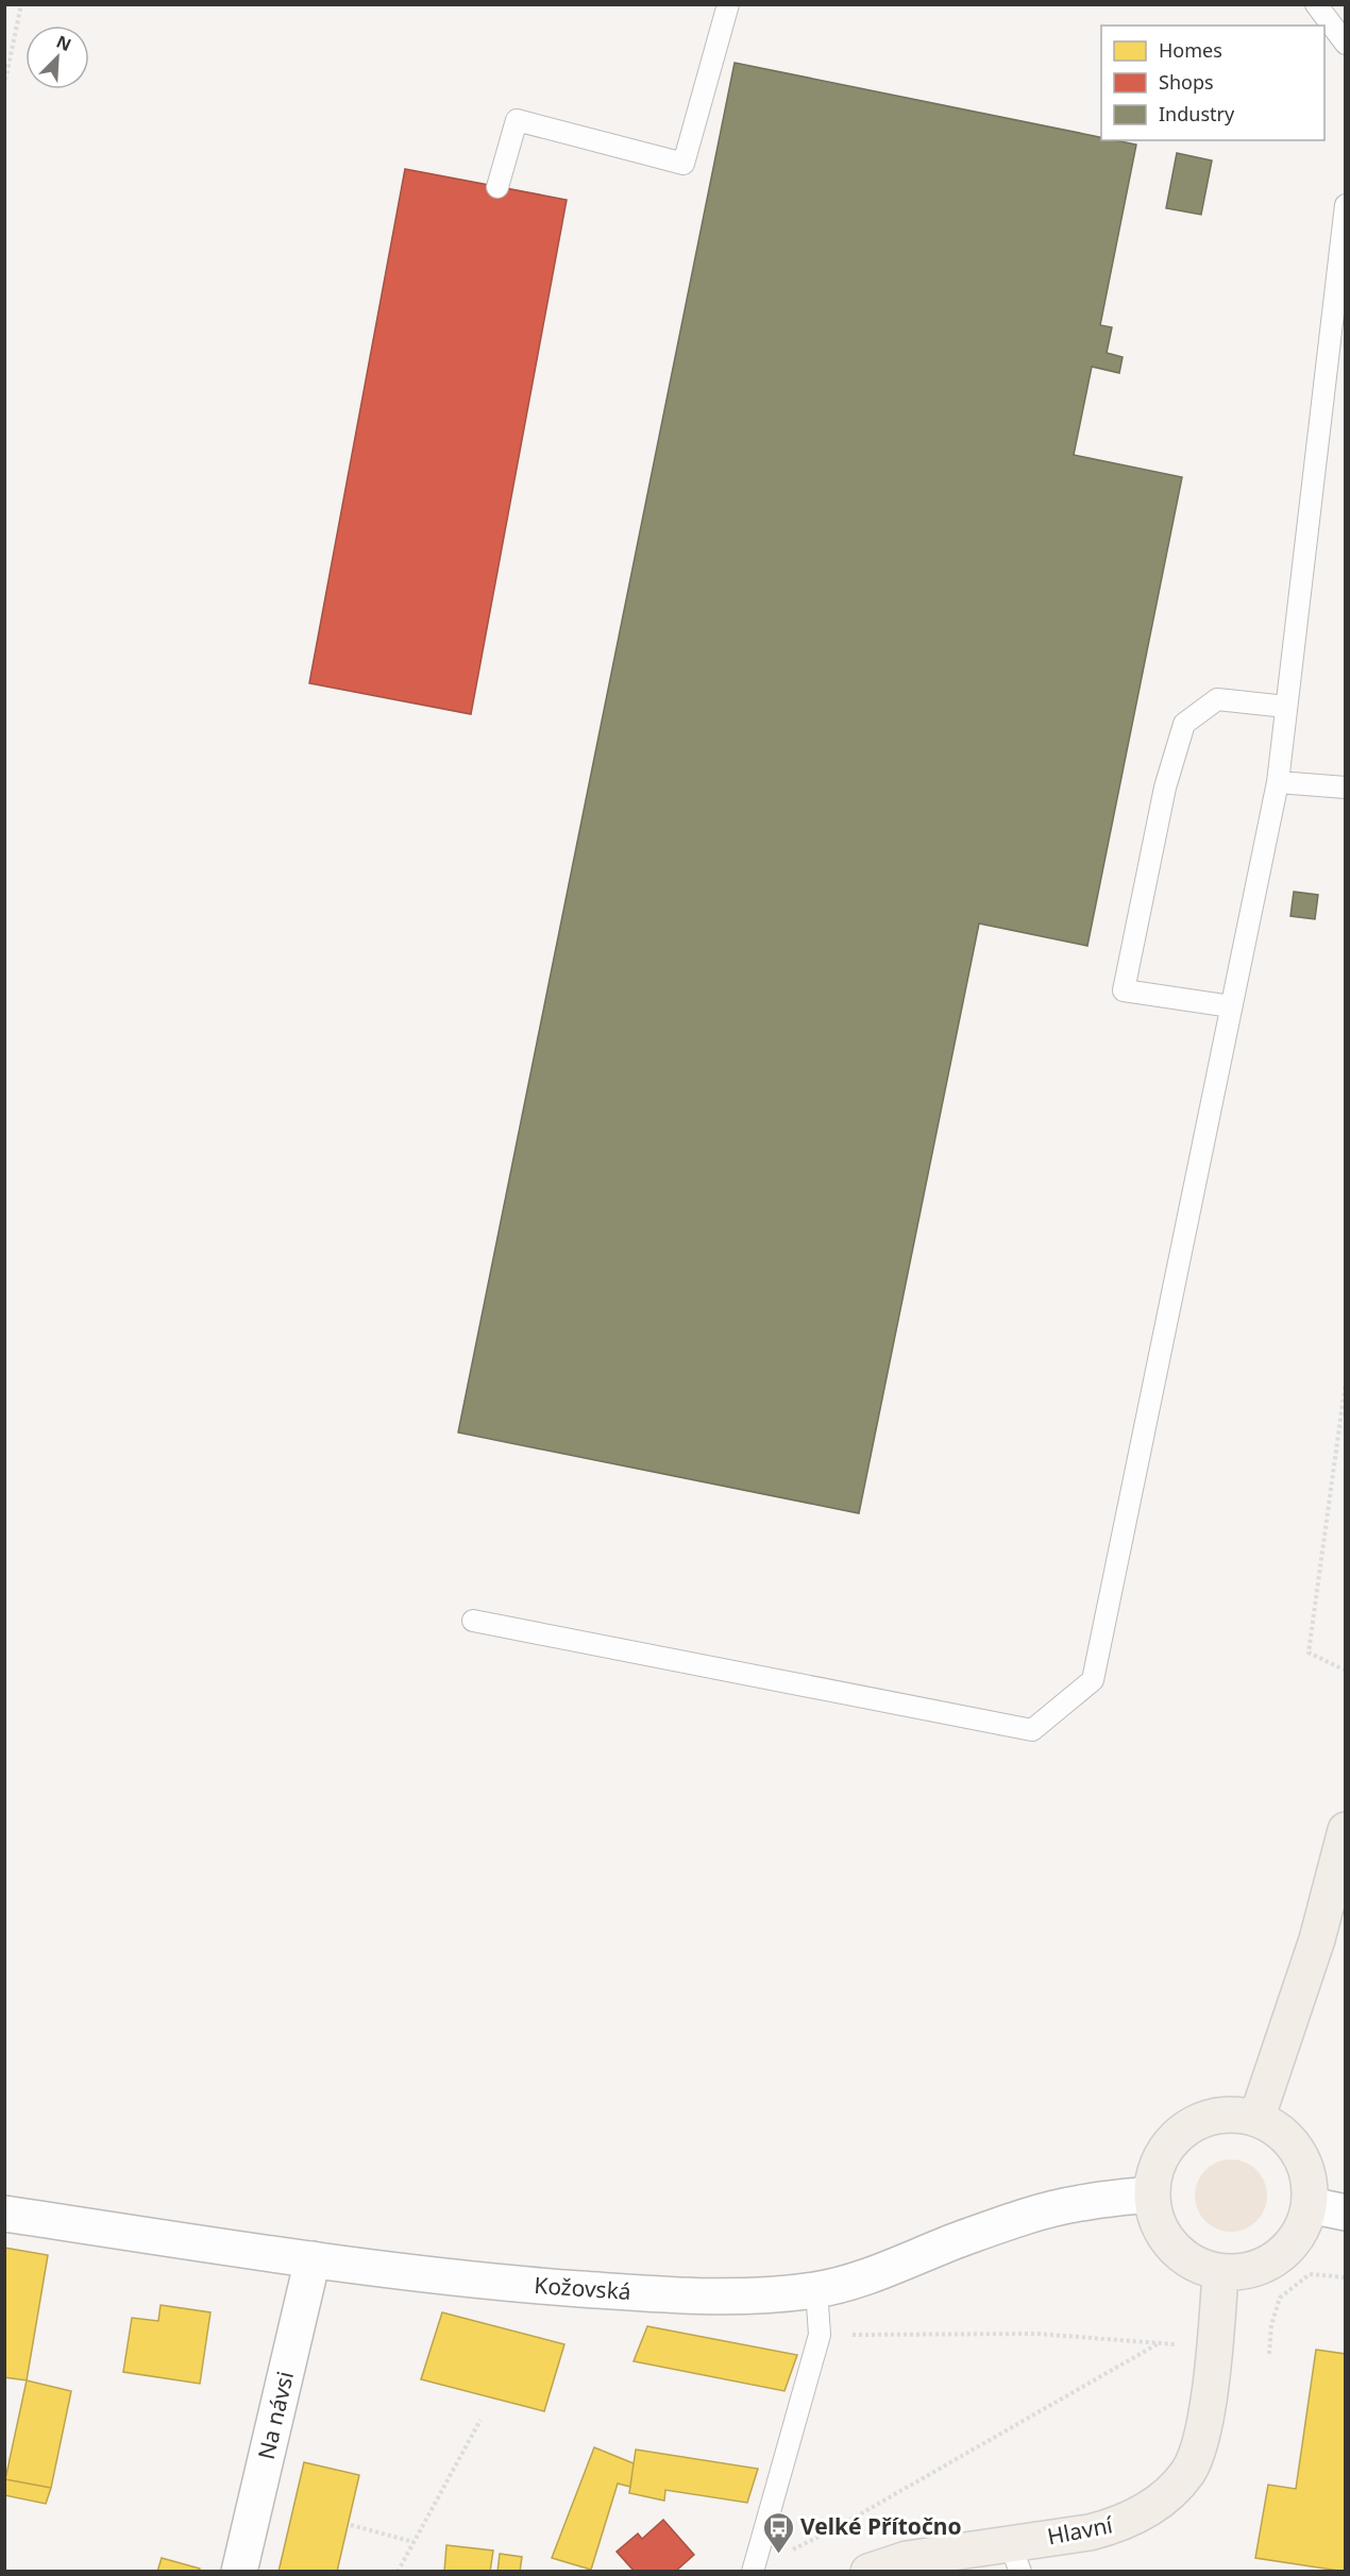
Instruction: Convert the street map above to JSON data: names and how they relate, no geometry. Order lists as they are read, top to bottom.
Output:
{
  "streets": {
    "main road": ["Hlavní"],
    "street": ["Kožovská", "Na návsi"]
  },
  "crossings": [
    ["Kožovská", "Na návsi"],
    ["Kožovská", "Hlavní"]
  ],
  "places": {
    "bus stop": ["Velké Přítočno"]
  },
  "legend": ["Homes", "Shops", "Industry"],
  "north": "top right"
}
